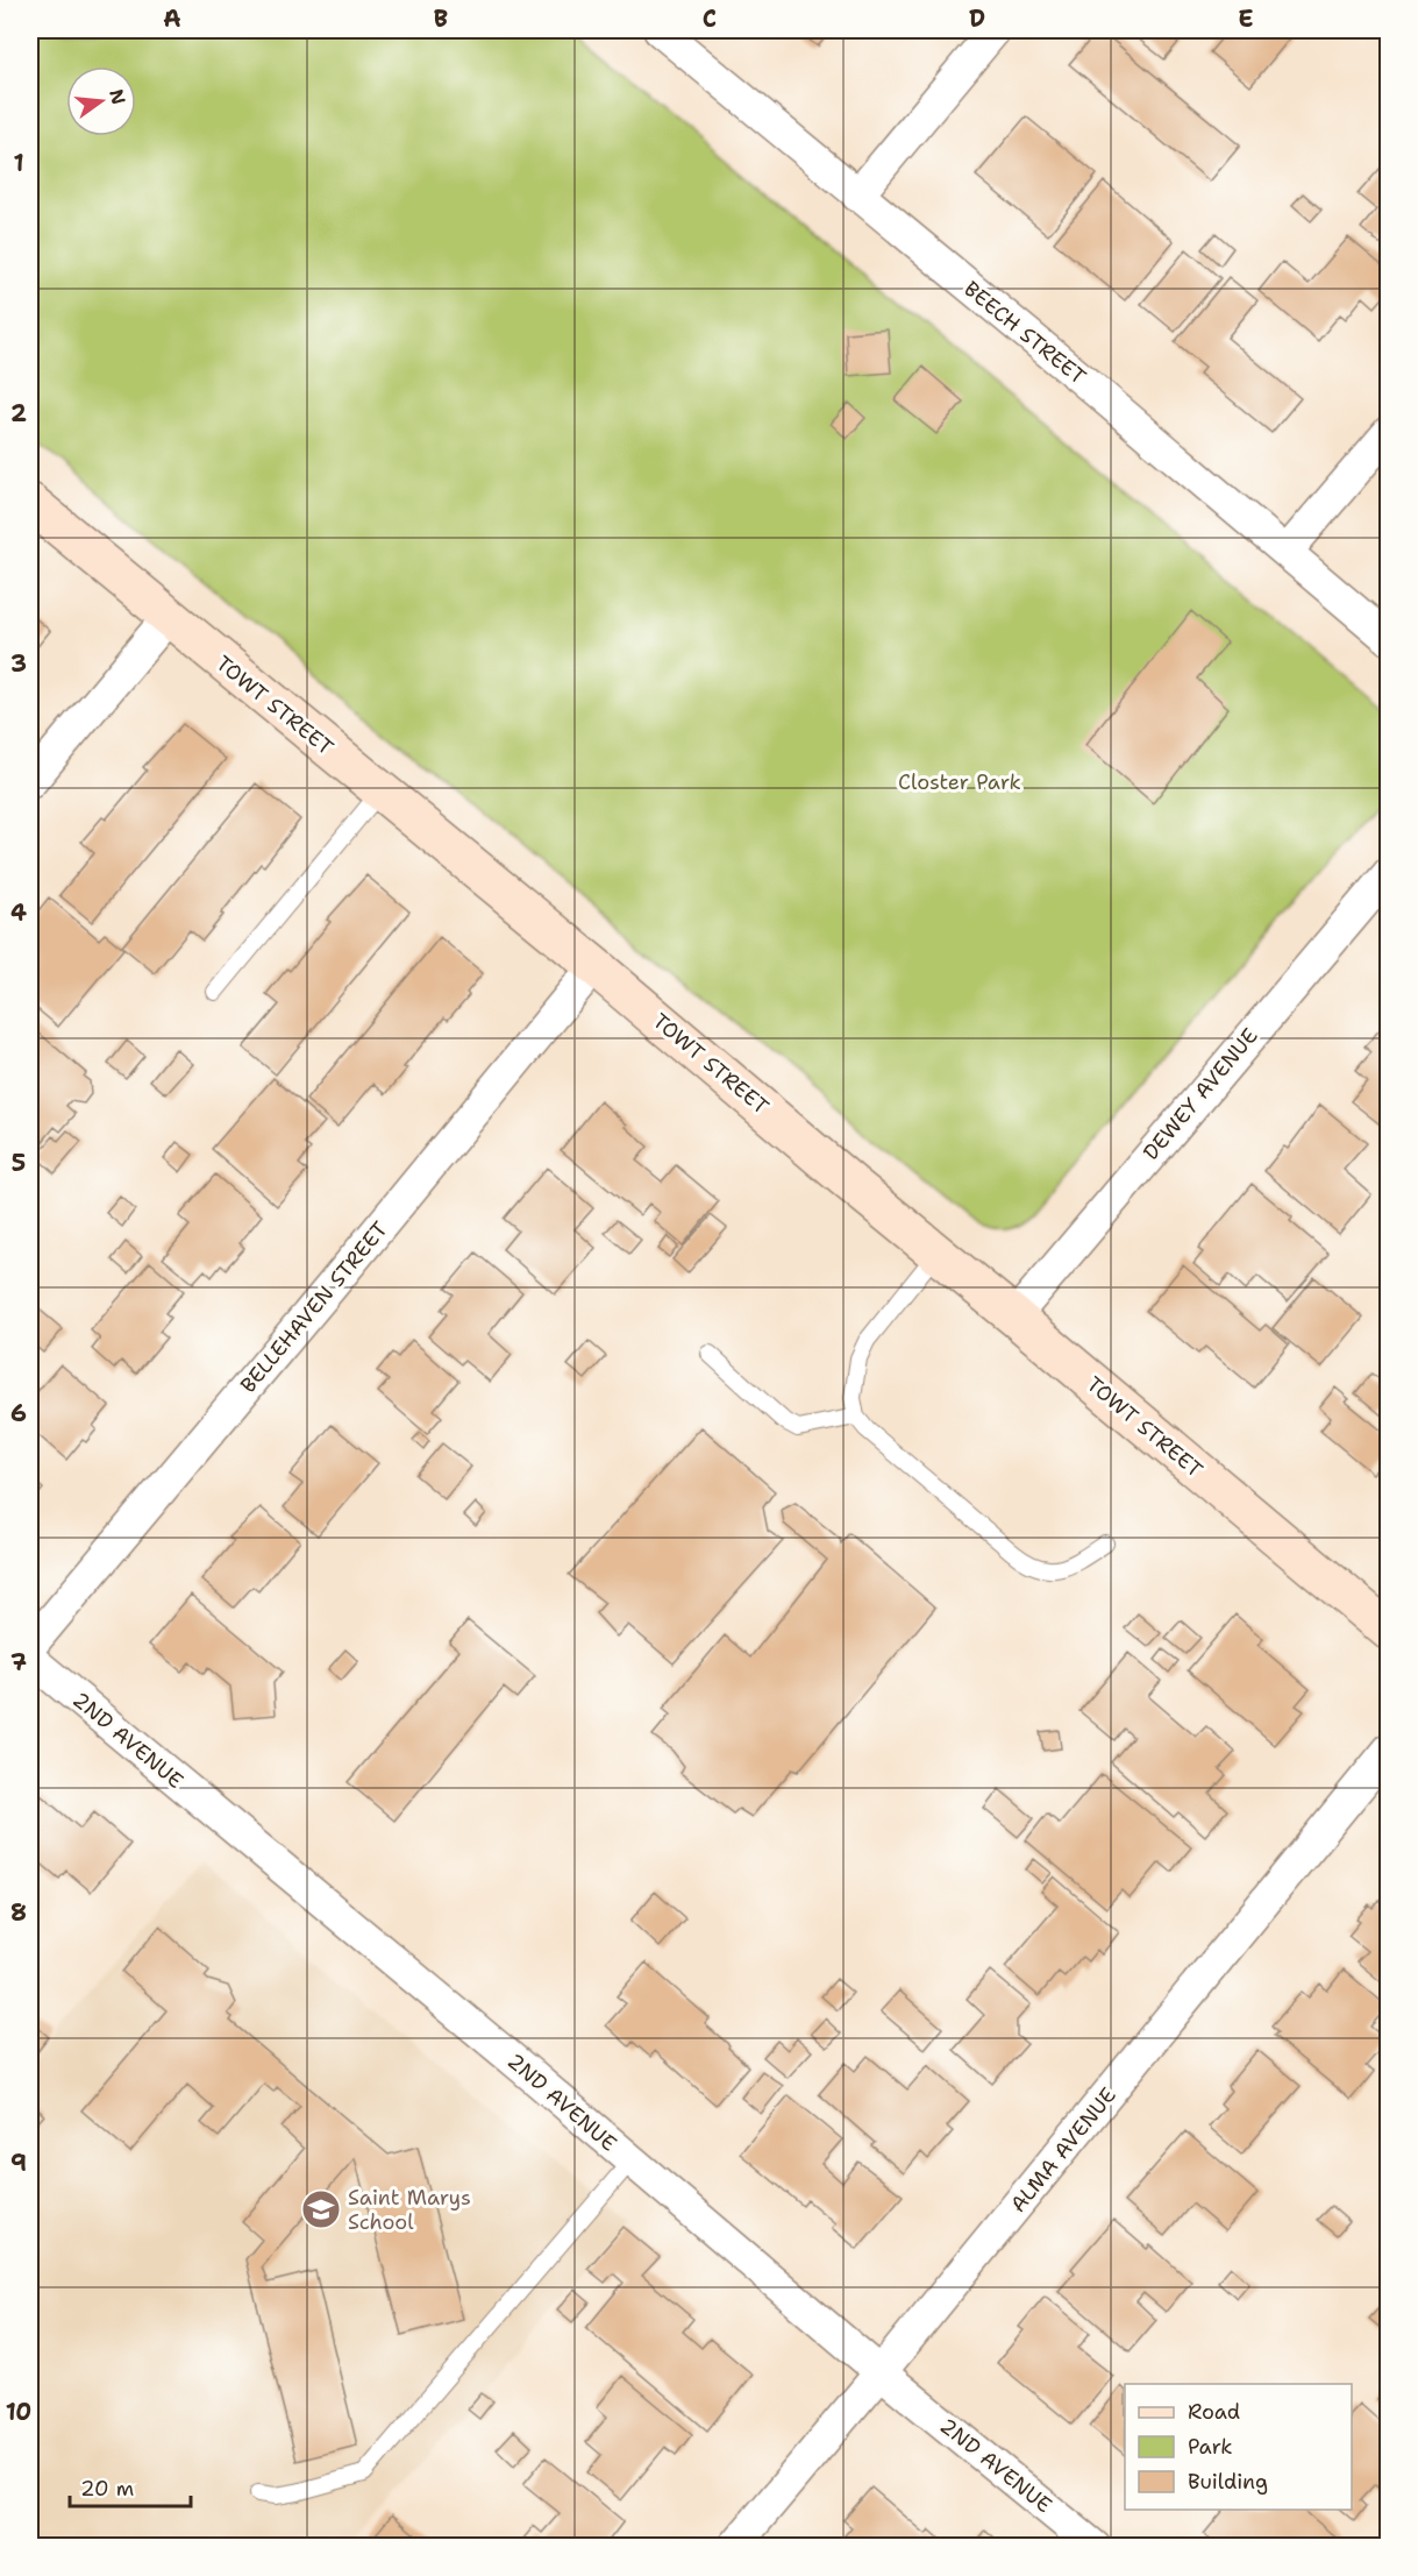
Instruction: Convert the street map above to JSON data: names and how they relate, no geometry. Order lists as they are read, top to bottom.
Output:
{
  "streets": {
    "street": [
      "BEECH STREET",
      "TOWT STREET",
      "DEWEY AVENUE",
      "BELLEHAVEN STREET",
      "2ND AVENUE",
      "ALMA AVENUE"
    ]
  },
  "crossings": [
    ["TOWT STREET", "DEWEY AVENUE"],
    ["TOWT STREET", "BELLEHAVEN STREET"],
    ["2ND AVENUE", "ALMA AVENUE"]
  ],
  "parks": ["Closter Park"],
  "places": {
    "school or university": ["Saint Marys School"]
  },
  "legend": ["Road", "Park", "Building"],
  "scale_bar": "20 m",
  "north": "right",
  "grid": {
    "columns": [
      "A",
      "B",
      "C",
      "D",
      "E"
    ],
    "rows": [
      "1",
      "2",
      "3",
      "4",
      "5",
      "6",
      "7",
      "8",
      "9",
      "10"
    ]
  }
}
